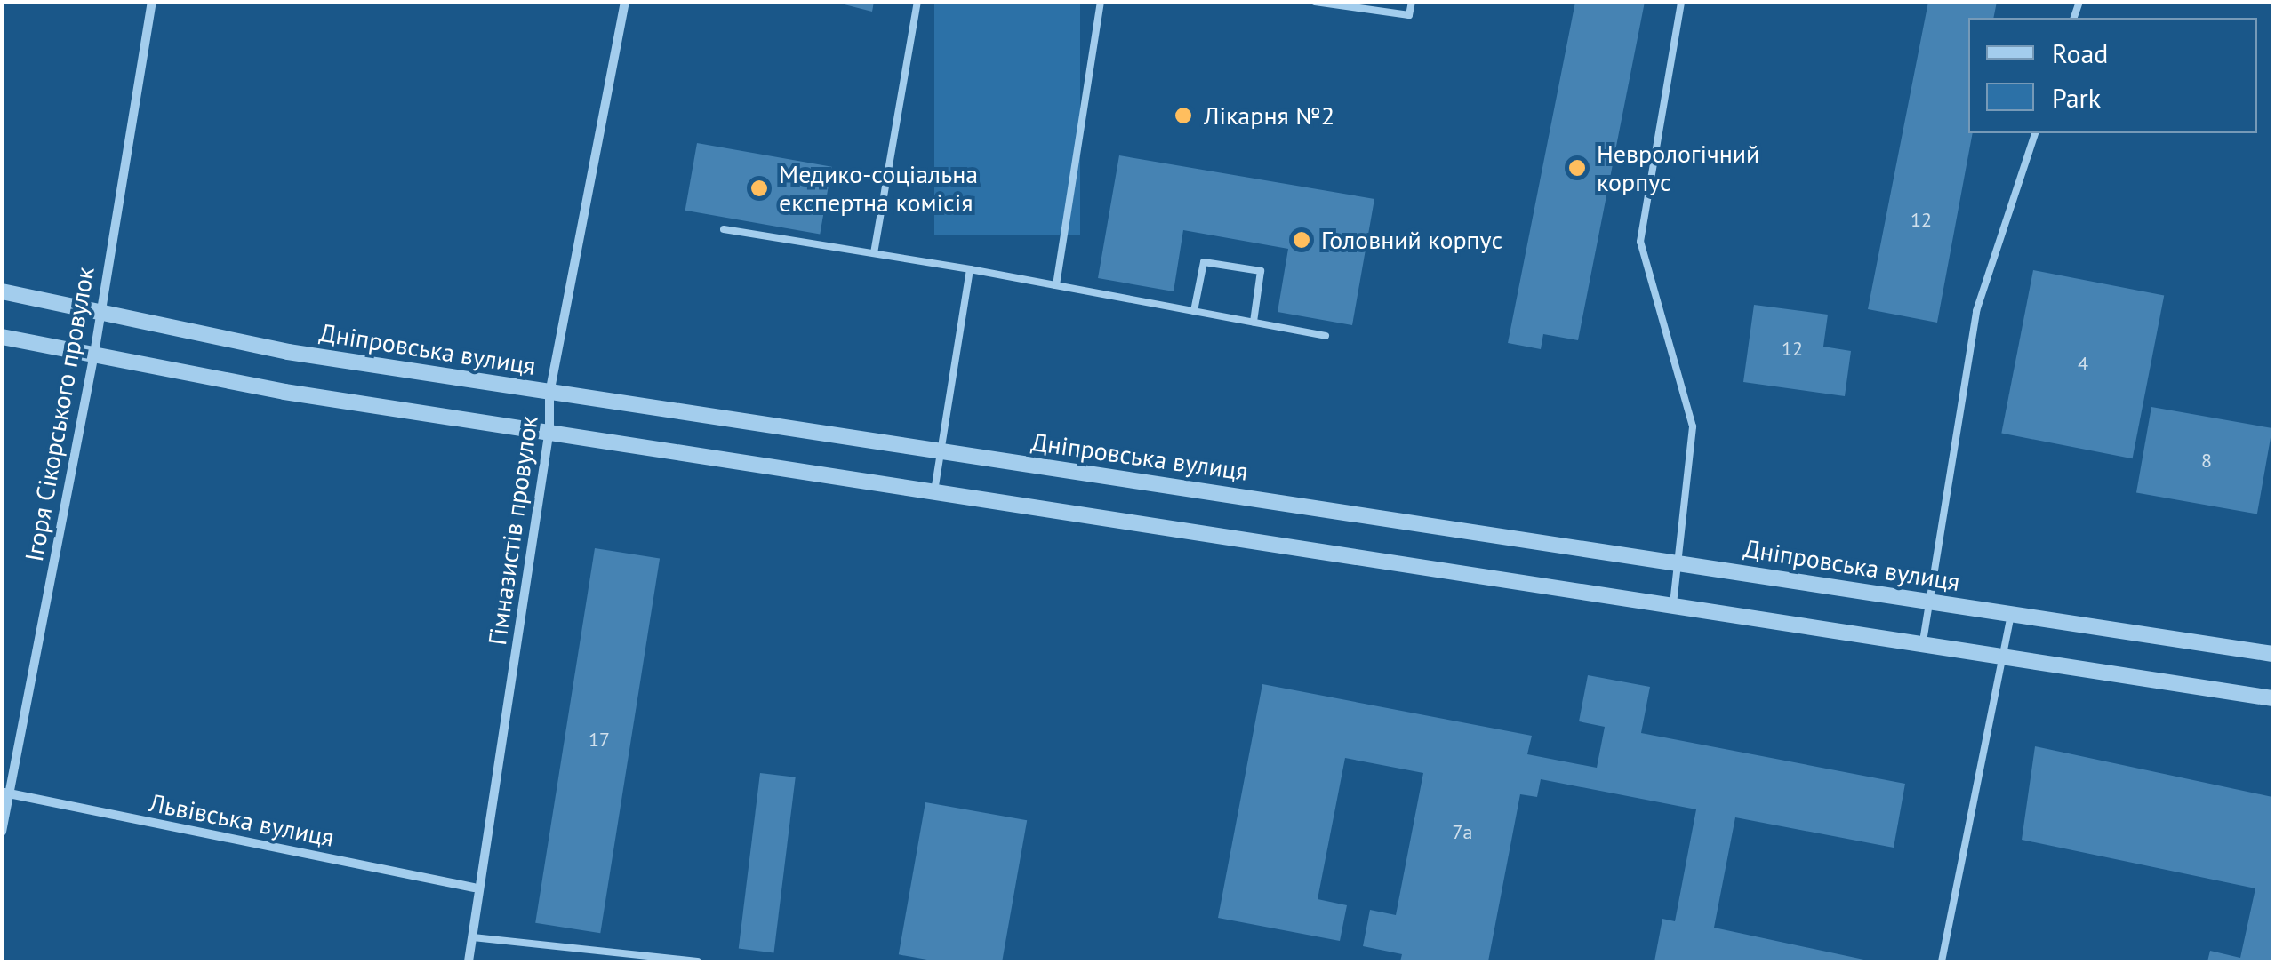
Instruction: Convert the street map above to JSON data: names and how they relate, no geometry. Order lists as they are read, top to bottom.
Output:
{
  "streets": {
    "street": [
      "Дніпровська вулиця",
      "Ігоря Сікорського провулок",
      "Гімназистів провулок",
      "Львівська вулиця"
    ]
  },
  "crossings": [
    ["Дніпровська вулиця", "Ігоря Сікорського провулок"],
    ["Дніпровська вулиця", "Гімназистів провулок"],
    ["Ігоря Сікорського провулок", "Львівська вулиця"]
  ],
  "places": [
    "Лікарня №2",
    "Неврологічний корпус",
    "Медико-соціальна експертна комісія",
    "Головний корпус"
  ],
  "house_numbers": [
    "12",
    "12",
    "4",
    "8",
    "17",
    "7а"
  ],
  "legend": ["Road", "Park"]
}
